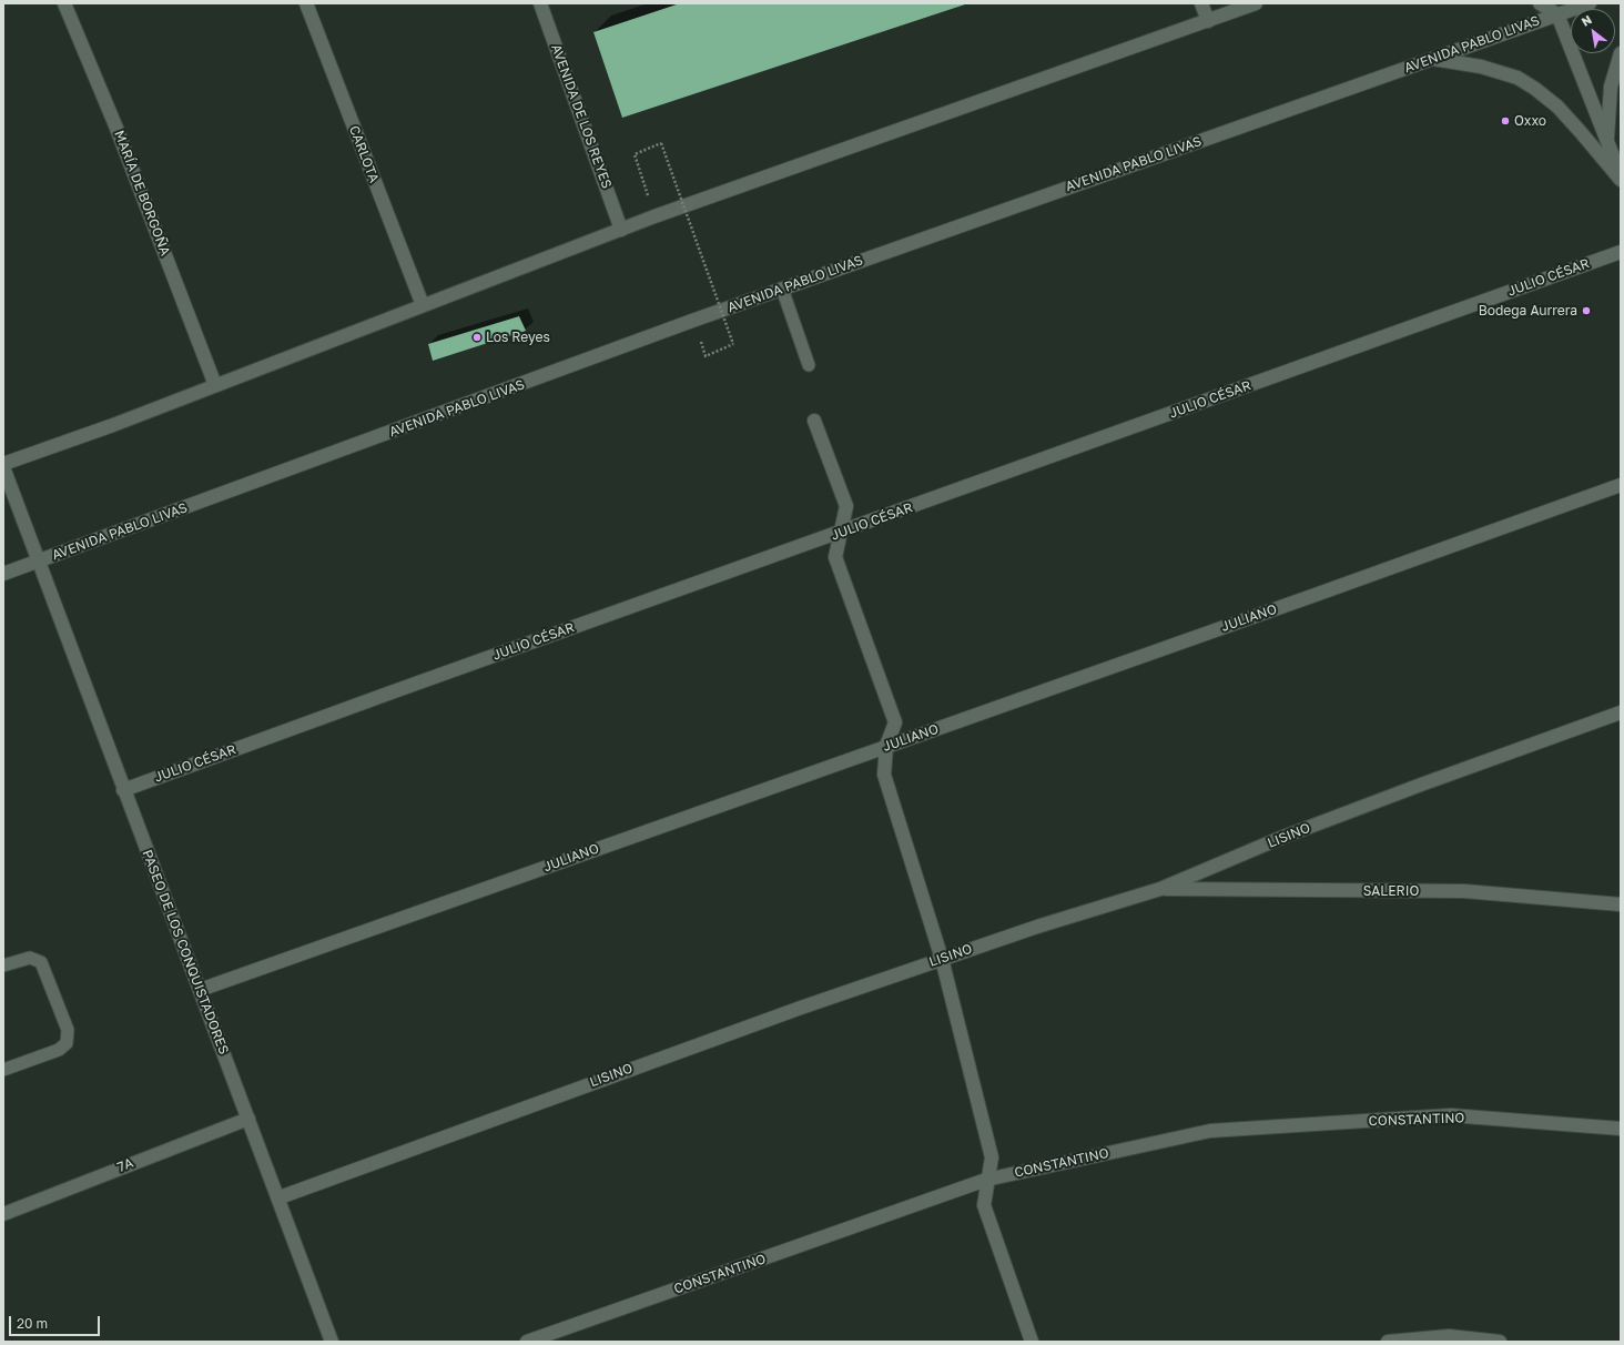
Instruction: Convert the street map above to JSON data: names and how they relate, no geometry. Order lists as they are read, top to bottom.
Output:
{
  "streets": {
    "street": [
      "AVENIDA PABLO LIVAS",
      "AVENIDA DE LOS REYES",
      "CARLOTA",
      "MARÍA DE BORGOÑA",
      "JULIO CÉSAR",
      "JULIANO",
      "LISINO",
      "SALERIO",
      "PASEO DE LOS CONQUISTADORES",
      "CONSTANTINO",
      "7A"
    ]
  },
  "crossings": [
    ["AVENIDA PABLO LIVAS", "PASEO DE LOS CONQUISTADORES"],
    ["JULIO CÉSAR", "PASEO DE LOS CONQUISTADORES"],
    ["JULIANO", "PASEO DE LOS CONQUISTADORES"],
    ["LISINO", "SALERIO"],
    ["LISINO", "PASEO DE LOS CONQUISTADORES"],
    ["PASEO DE LOS CONQUISTADORES", "7A"]
  ],
  "places": ["Oxxo", "Bodega Aurrera", "Los Reyes"],
  "scale_bar": "20 m",
  "north": "top left"
}
